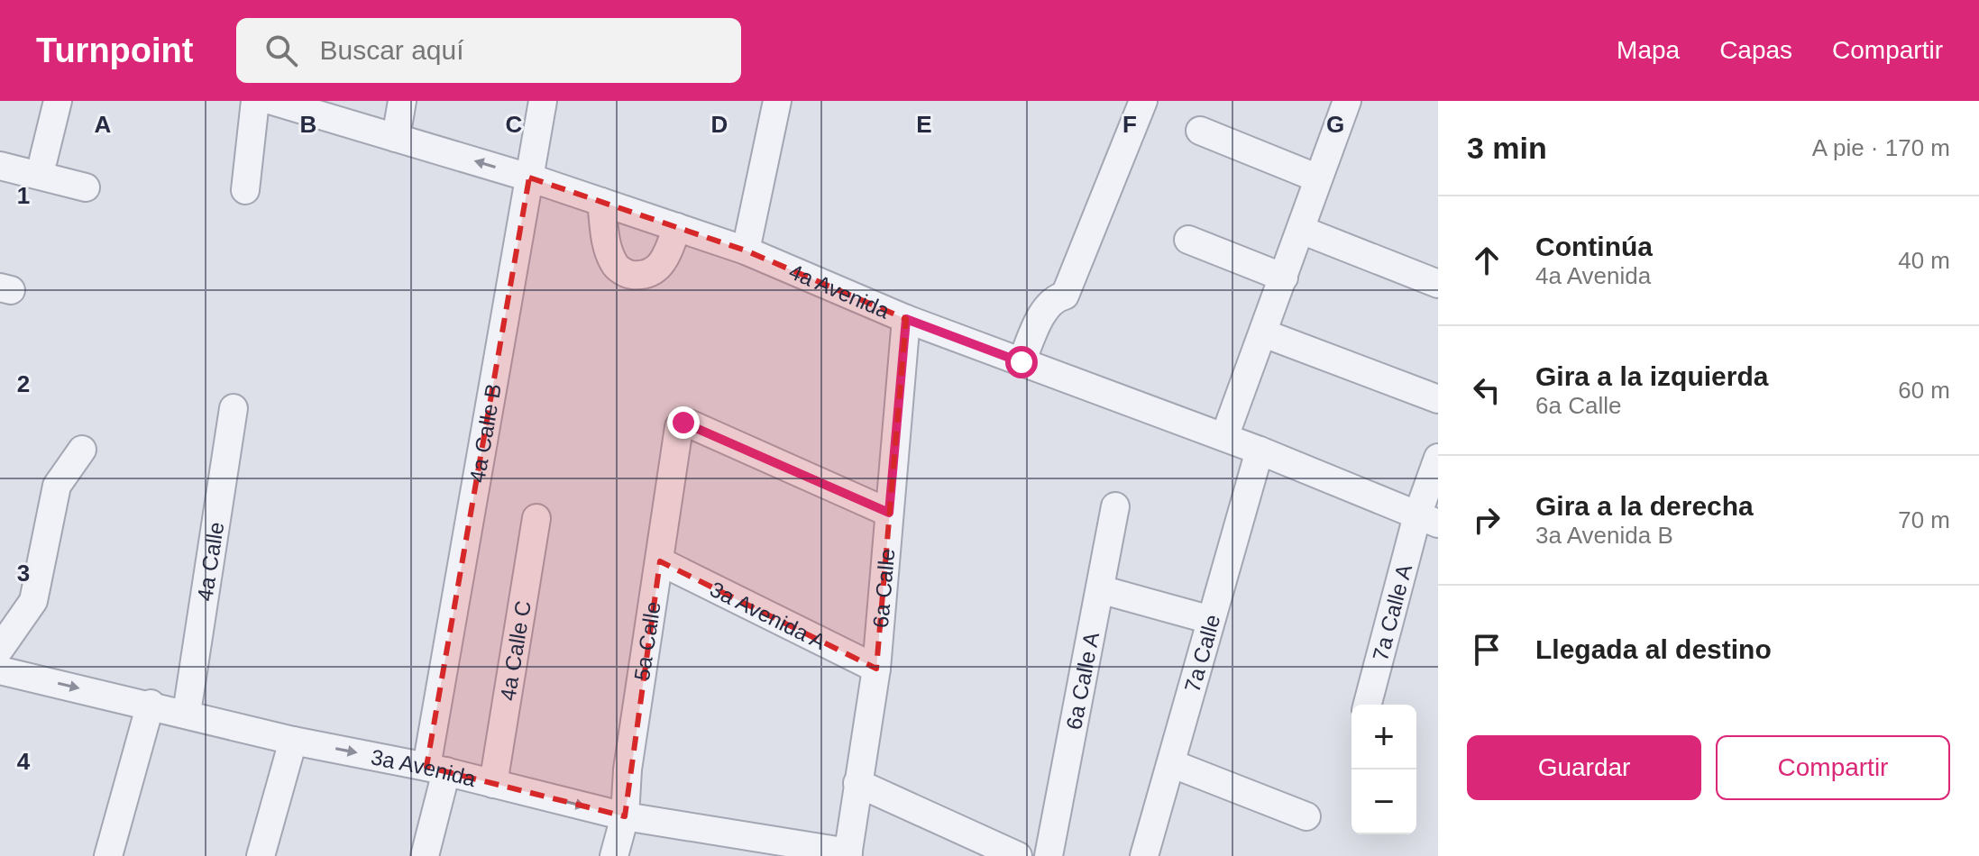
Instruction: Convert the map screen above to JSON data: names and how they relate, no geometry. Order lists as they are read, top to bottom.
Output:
{
  "streets": {
    "street": [
      "4a Avenida",
      "4a Calle B",
      "4a Calle",
      "6a Calle",
      "7a Calle A",
      "3a Avenida A",
      "5a Calle",
      "4a Calle C",
      "7a Calle",
      "6a Calle A",
      "3a Avenida"
    ]
  },
  "crossings": [
    ["4a Avenida", "4a Calle B"],
    ["4a Avenida", "6a Calle"],
    ["4a Avenida", "7a Calle A"],
    ["4a Avenida", "7a Calle"],
    ["4a Calle B", "3a Avenida"],
    ["4a Calle", "3a Avenida"],
    ["6a Calle", "3a Avenida A"],
    ["6a Calle", "5a Calle"],
    ["6a Calle", "3a Avenida"],
    ["3a Avenida A", "5a Calle"],
    ["5a Calle", "3a Avenida"],
    ["4a Calle C", "3a Avenida"]
  ],
  "one_way": ["3a Avenida"],
  "page": {
    "header": "Turnpoint",
    "search": "Buscar aquí",
    "nav": ["Mapa", "Capas", "Compartir"],
    "heading": ["3 min", "A pie · 170 m"],
    "list": [
      ["Continúa", "4a Avenida", "40 m"],
      ["Gira a la izquierda", "6a Calle", "60 m"],
      ["Gira a la derecha", "3a Avenida B", "70 m"],
      "Llegada al destino"
    ],
    "map_buttons": ["+", "−"],
    "buttons": ["Guardar", "Compartir"]
  },
  "grid": {
    "columns": [
      "A",
      "B",
      "C",
      "D",
      "E",
      "F",
      "G"
    ],
    "rows": [
      "1",
      "2",
      "3",
      "4"
    ]
  }
}
